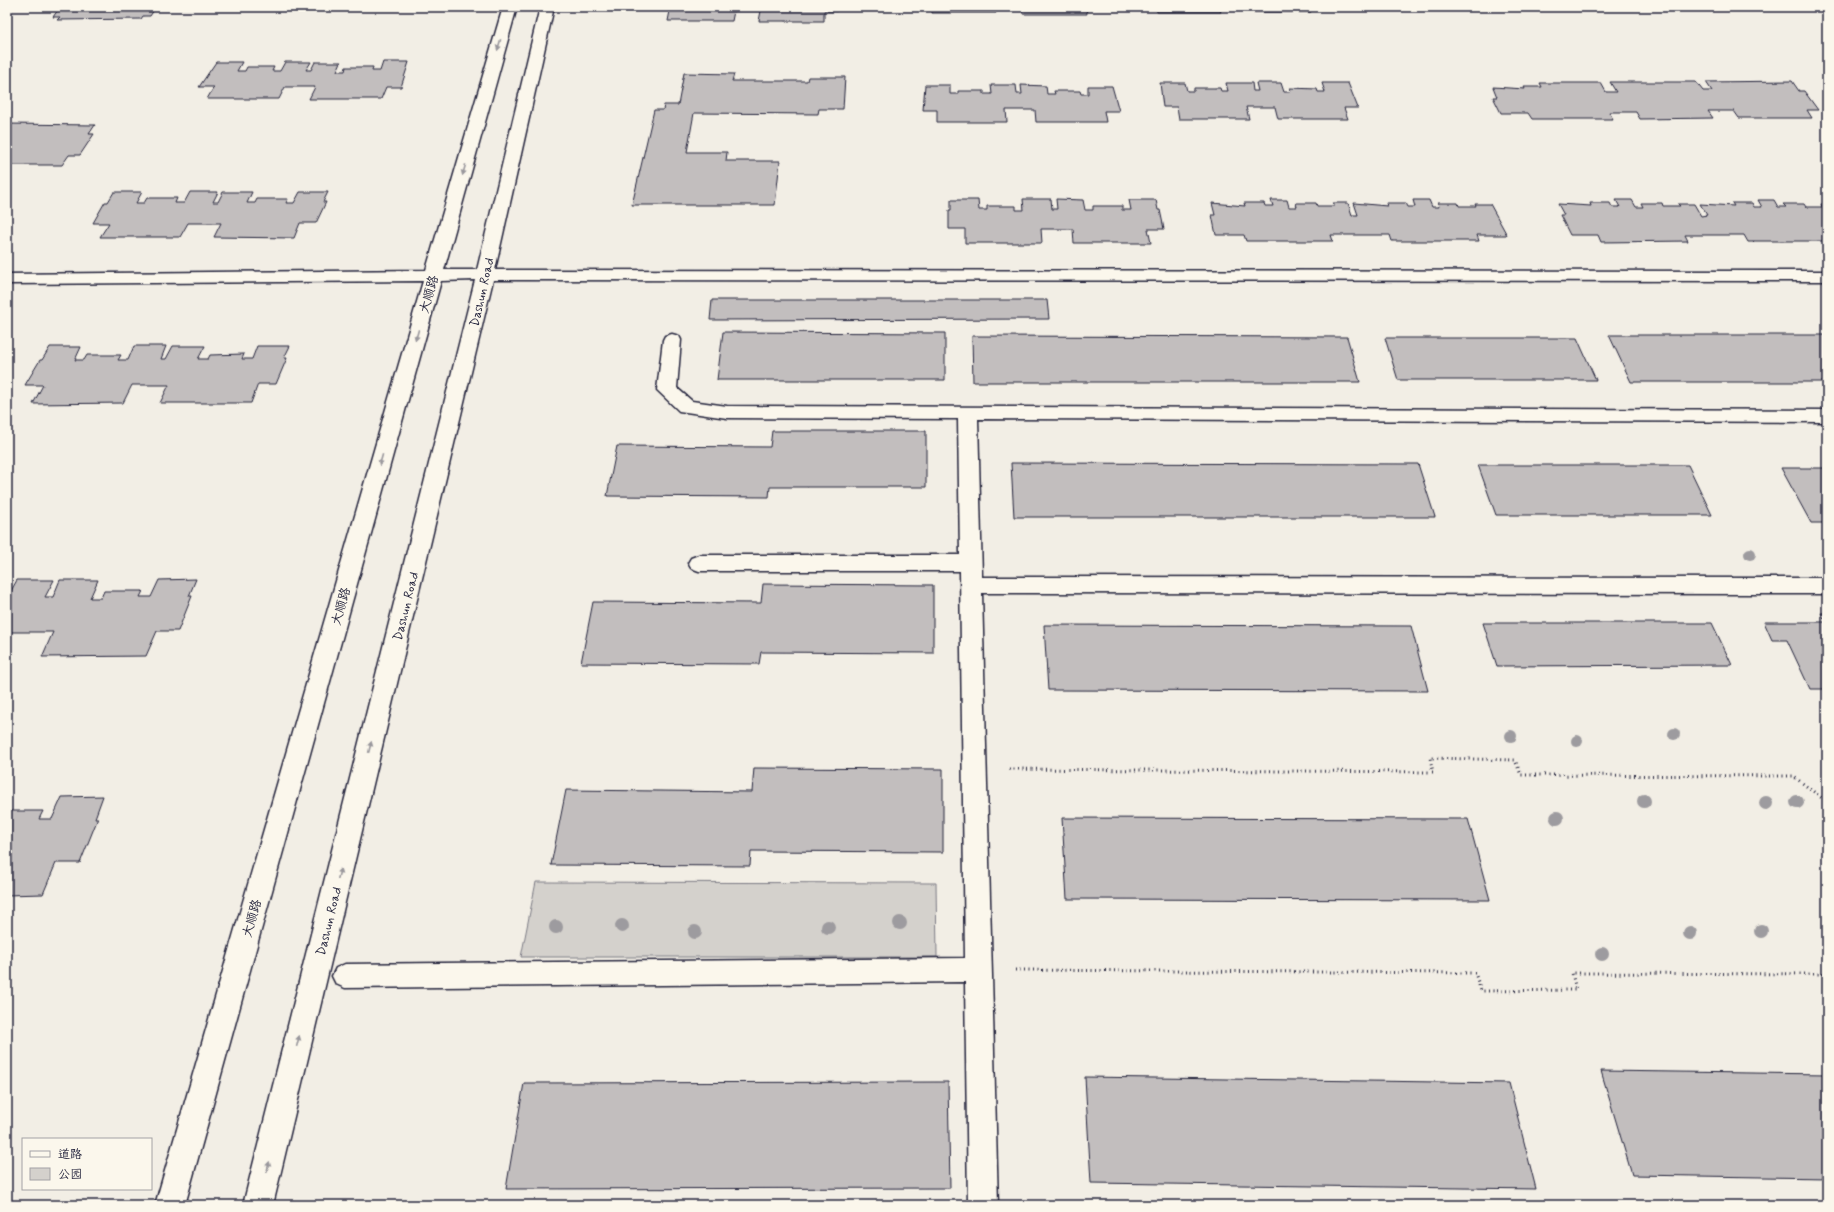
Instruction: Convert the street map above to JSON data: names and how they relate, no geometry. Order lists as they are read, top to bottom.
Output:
{
  "streets": {
    "street": ["Dashun Road", "大顺路"]
  },
  "one_way": ["Dashun Road", "大顺路"],
  "legend": ["道路", "公园"]
}
